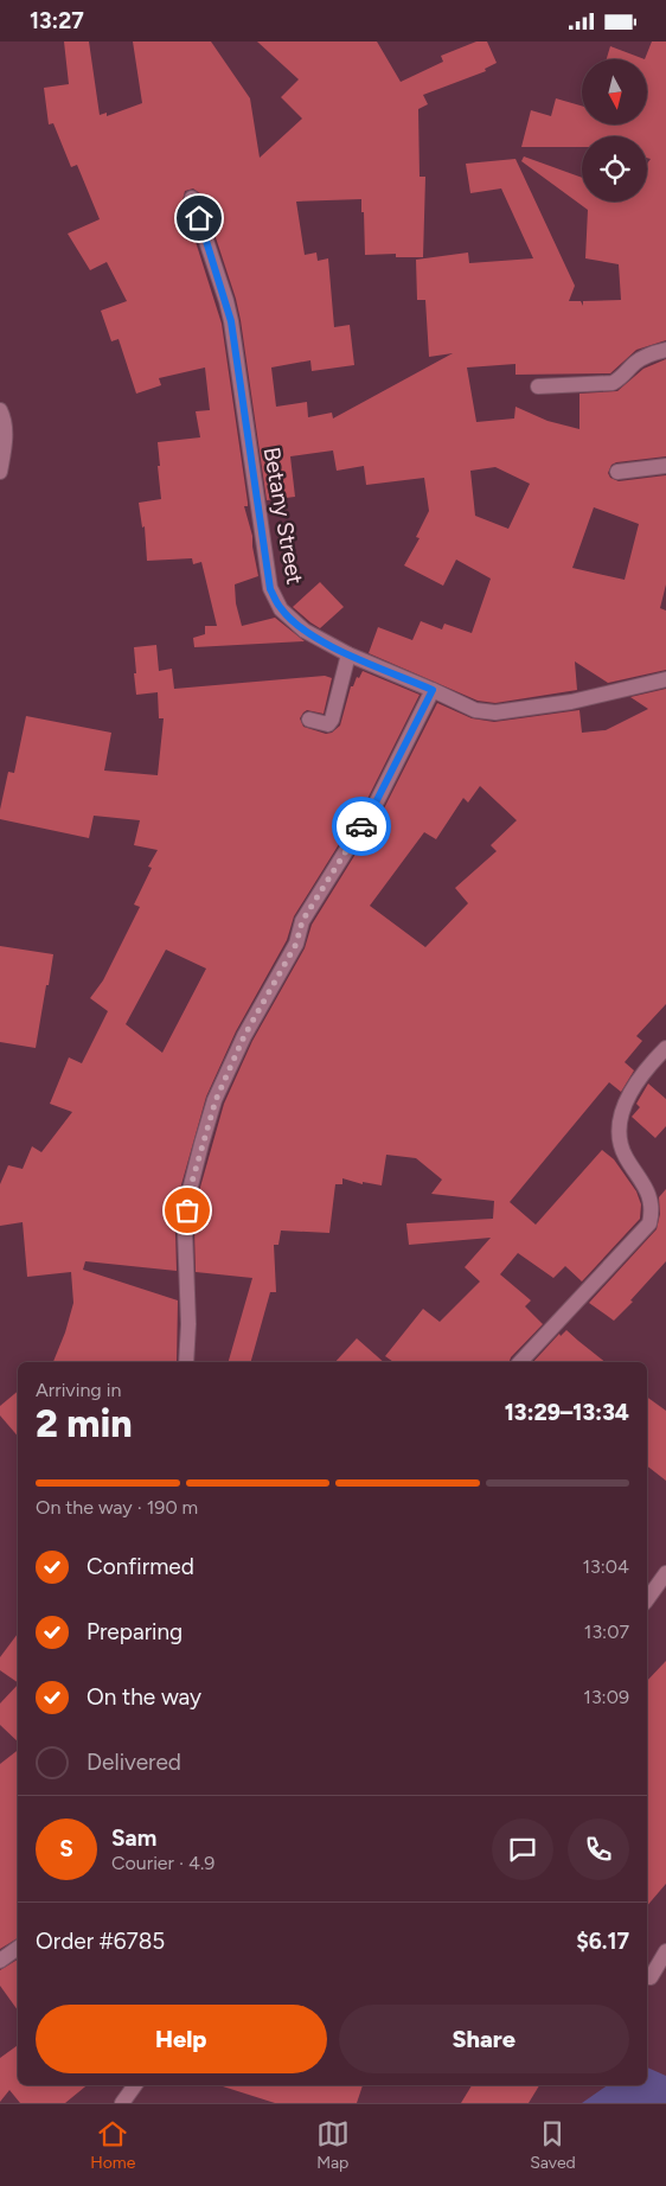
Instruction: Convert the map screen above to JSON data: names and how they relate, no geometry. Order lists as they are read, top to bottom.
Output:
{
  "streets": {
    "street": ["Betany Street"]
  },
  "north": "bottom",
  "page": {
    "status": "13:27",
    "heading": ["2 min", "Arriving in", "13:29–13:34"],
    "panel": [
      "Sam",
      "Courier · 4.9",
      "Order #6785",
      "$6.17"
    ],
    "bar": "On the way · 190 m",
    "list": [
      ["Confirmed", "13:04"],
      ["Preparing", "13:07"],
      ["On the way", "13:09"],
      "Delivered"
    ],
    "round": "S",
    "buttons": ["Help", "Share"],
    "tabs": ["Home", "Map", "Saved"]
  }
}
